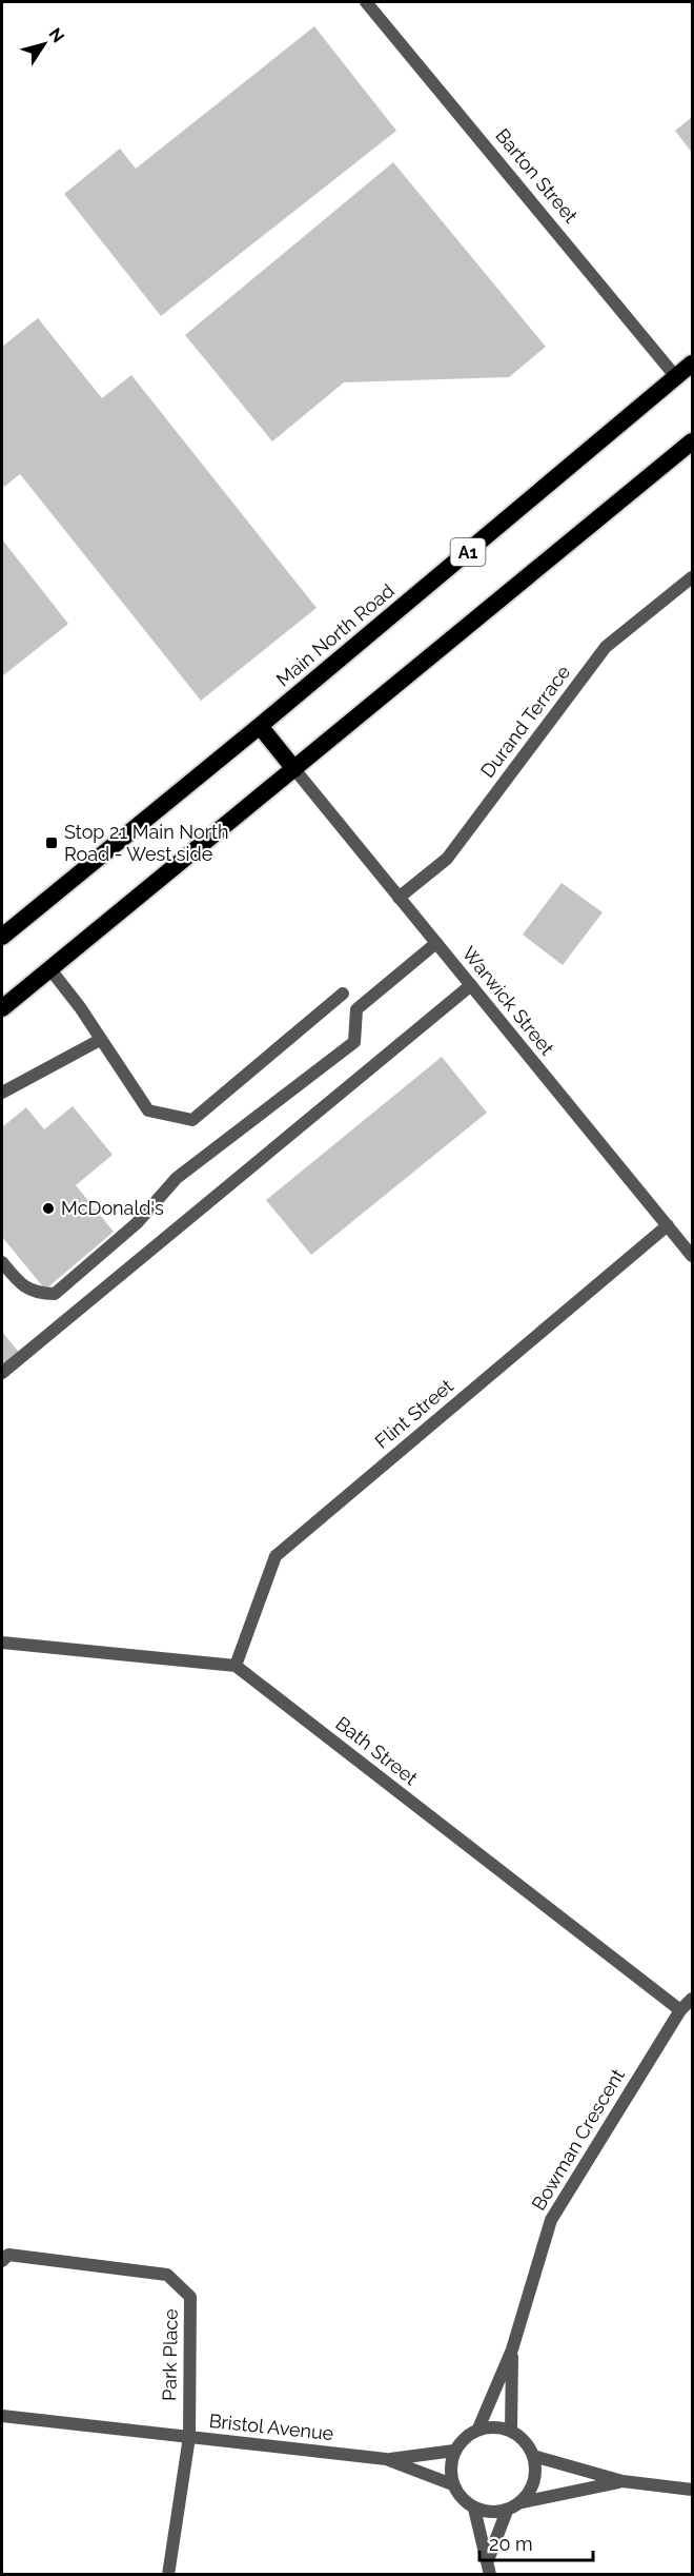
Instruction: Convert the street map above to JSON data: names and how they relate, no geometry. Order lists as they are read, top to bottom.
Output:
{
  "streets": {
    "highway": ["A1", "Main North Road"],
    "street": [
      "Barton Street",
      "Durand Terrace",
      "Warwick Street",
      "Flint Street",
      "Bath Street",
      "Bowman Crescent",
      "Park Place",
      "Bristol Avenue"
    ]
  },
  "crossings": [
    ["Barton Street", "Main North Road"],
    ["Durand Terrace", "Warwick Street"],
    ["Warwick Street", "Flint Street"],
    ["Flint Street", "Bath Street"],
    ["Bath Street", "Bowman Crescent"],
    ["Bowman Crescent", "Bristol Avenue"],
    ["Park Place", "Bristol Avenue"]
  ],
  "places": {
    "transit": ["Stop 21 Main North Road - West side"],
    "other": ["McDonald's"]
  },
  "scale_bar": "20 m",
  "north": "top right"
}
